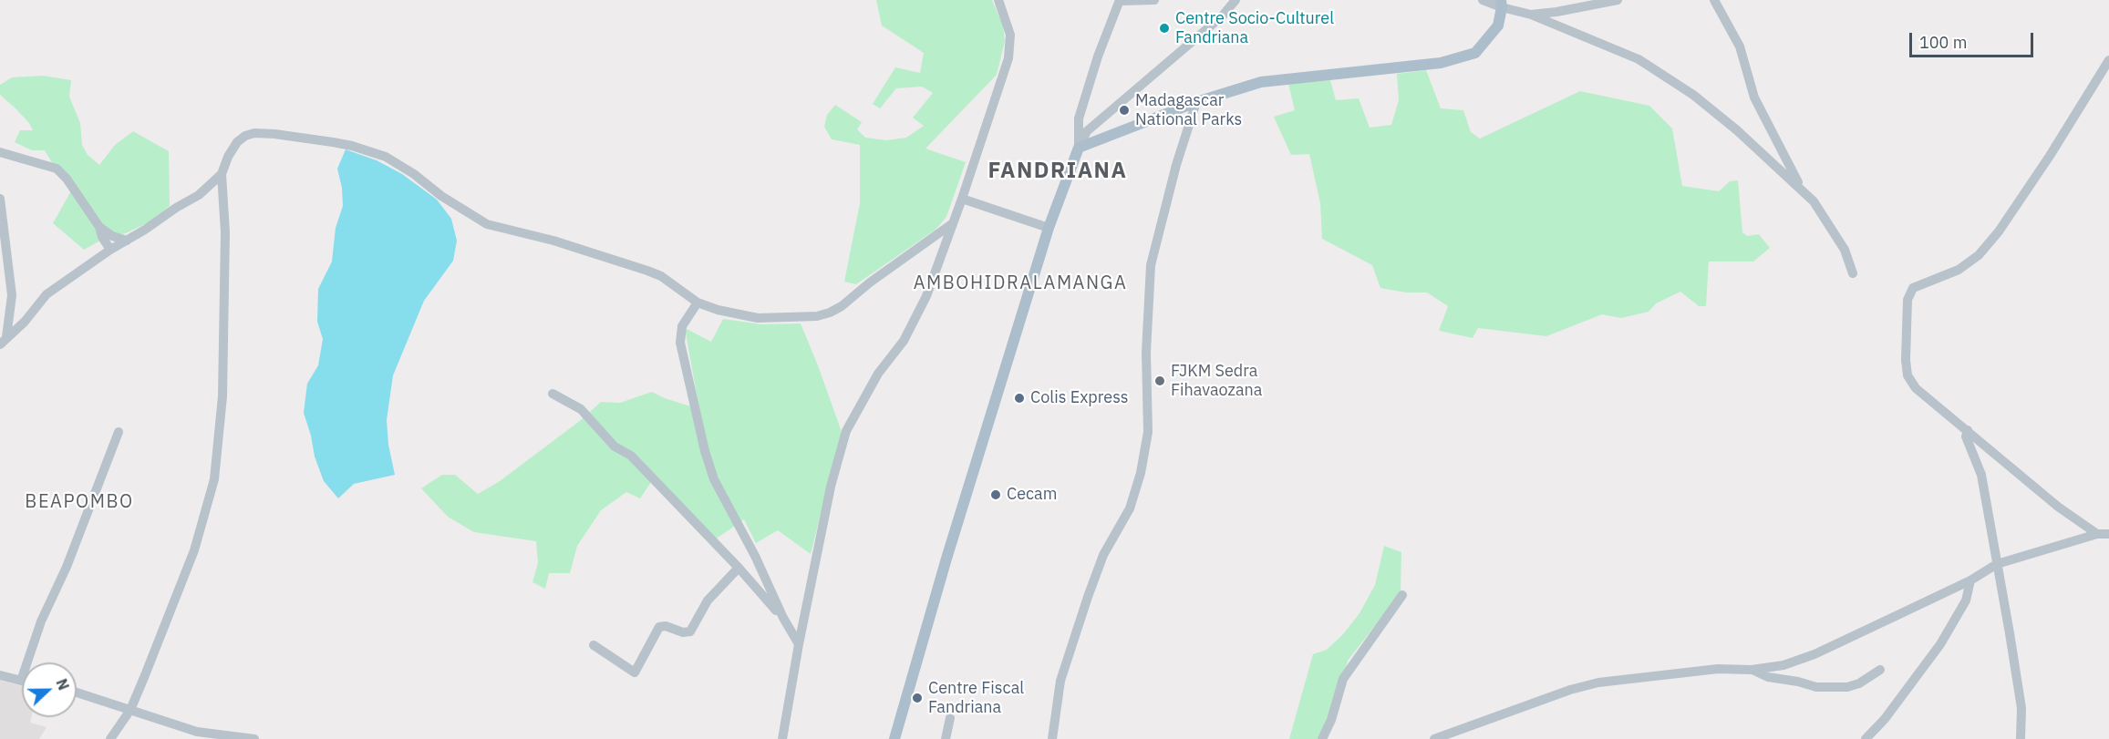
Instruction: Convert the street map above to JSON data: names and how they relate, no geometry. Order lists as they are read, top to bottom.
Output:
{
  "districts": ["FANDRIANA", "AMBOHIDRALAMANGA", "BEAPOMBO"],
  "places": [
    "Centre Socio-Culturel Fandriana",
    "Madagascar National Parks",
    "FJKM Sedra Fihavaozana",
    "Colis Express",
    "Cecam",
    "Centre Fiscal Fandriana"
  ],
  "scale_bar": "100 m",
  "north": "right"
}
